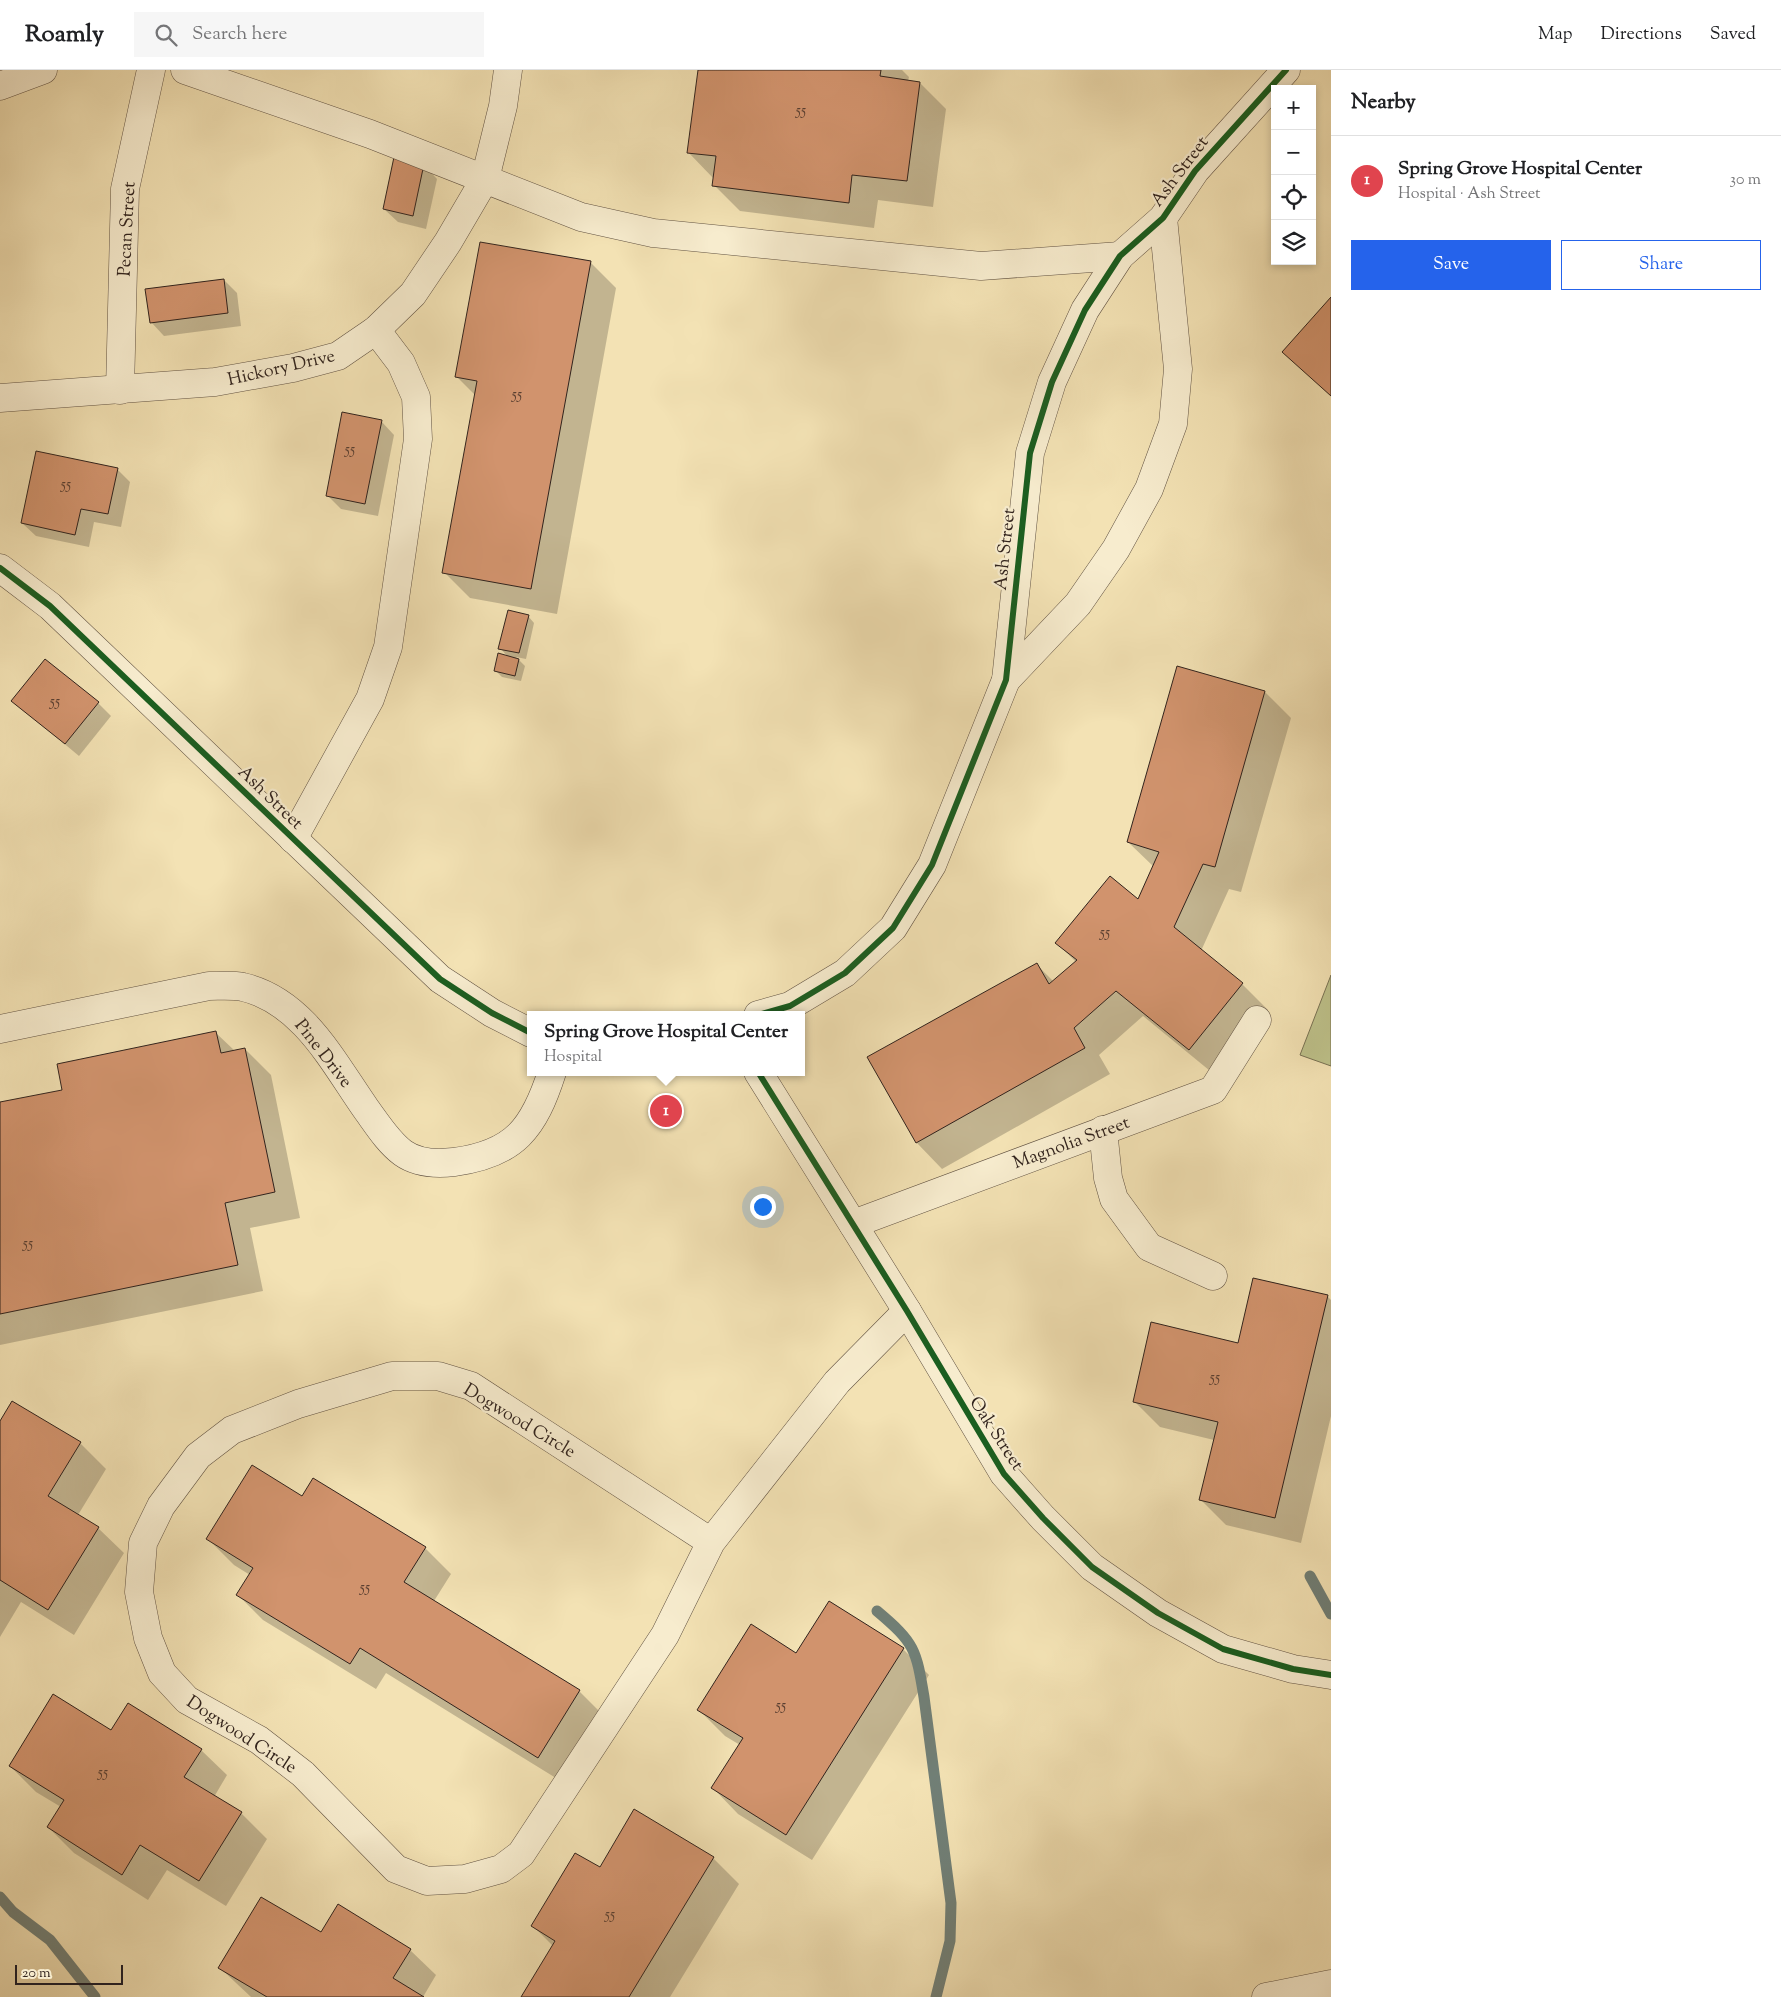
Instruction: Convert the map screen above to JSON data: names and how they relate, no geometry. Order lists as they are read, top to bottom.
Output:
{
  "streets": {
    "street": [
      "Ash Street",
      "Pecan Street",
      "Hickory Drive",
      "Pine Drive",
      "Magnolia Street",
      "Dogwood Circle",
      "Oak Street"
    ]
  },
  "crossings": [
    ["Pecan Street", "Hickory Drive"],
    ["Magnolia Street", "Oak Street"],
    ["Dogwood Circle", "Oak Street"]
  ],
  "house_numbers": [
    "55",
    "55",
    "55",
    "55",
    "55",
    "55",
    "55",
    "55",
    "55",
    "55",
    "55",
    "55"
  ],
  "scale_bar": "20 m",
  "page": {
    "header": "Roamly",
    "search": "Search here",
    "nav": ["Map", "Directions", "Saved"],
    "heading": "Nearby",
    "map_buttons": ["+", "−"],
    "list": [
      {
        "mark": "1",
        "name": "Spring Grove Hospital Center",
        "note": "Hospital · Ash Street",
        "value": "30 m"
      }
    ],
    "buttons": ["Save", "Share"],
    "popup": ["Spring Grove Hospital Center", "Hospital"],
    "pins": "1",
    "scale": "20 m"
  }
}
